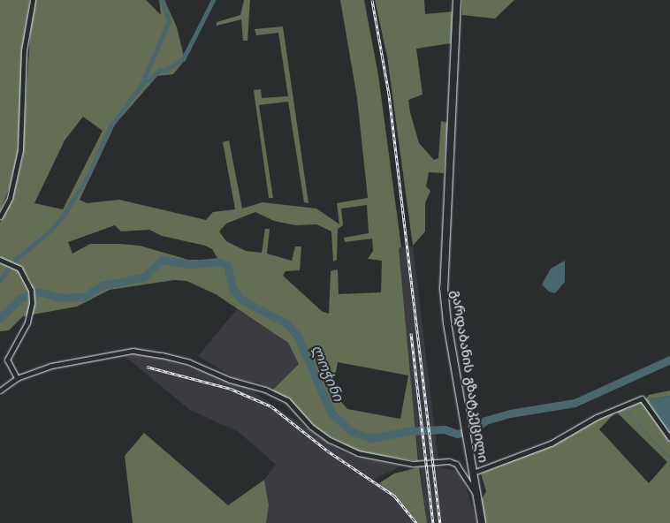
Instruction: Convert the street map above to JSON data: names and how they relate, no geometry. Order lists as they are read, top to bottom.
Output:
{
  "streets": {
    "main road": ["გარდაბანის გზატკეცილი"]
  },
  "water": ["ლოჭინი"]
}
